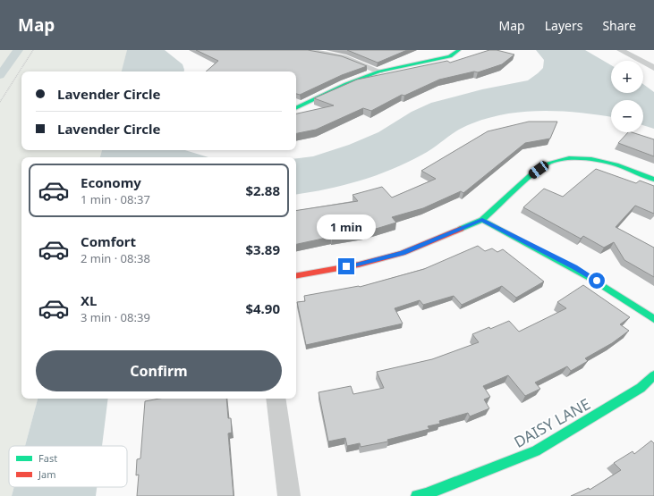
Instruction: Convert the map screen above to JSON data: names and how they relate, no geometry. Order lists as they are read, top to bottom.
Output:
{
  "streets": {
    "street": ["DAISY LANE"]
  },
  "legend": ["Fast", "Jam"],
  "page": {
    "header": "Map",
    "nav": ["Map", "Layers", "Share"],
    "map_buttons": ["+", "−"],
    "banner": ["Lavender Circle", "Lavender Circle"],
    "list": [
      {
        "name": "Economy",
        "note": "1 min · 08:37",
        "value": "$2.88"
      },
      {
        "name": "Comfort",
        "note": "2 min · 08:38",
        "value": "$3.89"
      },
      {
        "name": "XL",
        "note": "3 min · 08:39",
        "value": "$4.90"
      }
    ],
    "bubble": "1 min",
    "buttons": "Confirm"
  }
}
